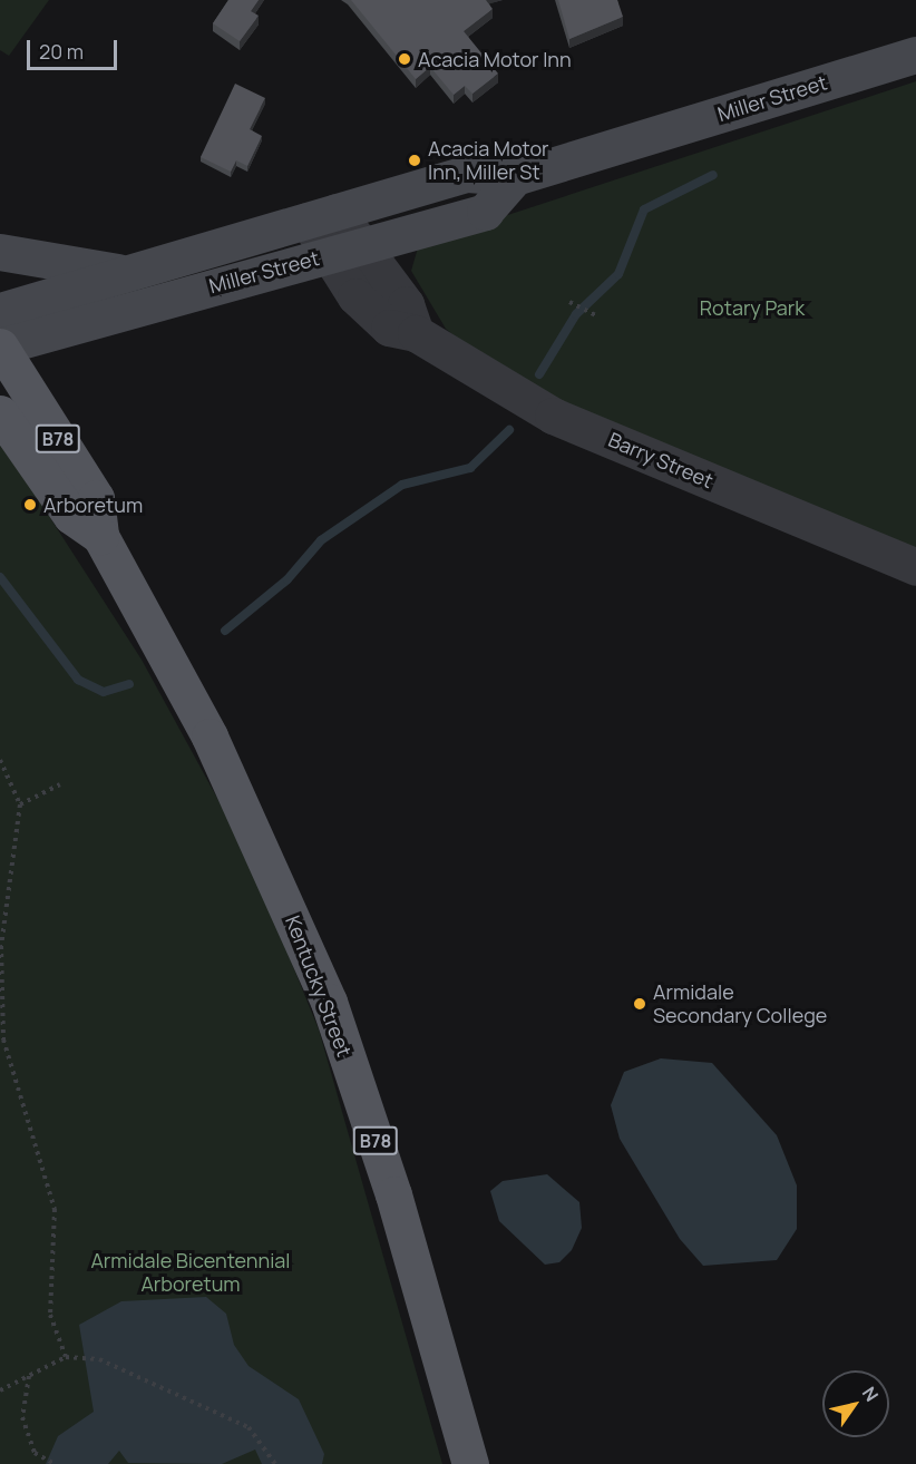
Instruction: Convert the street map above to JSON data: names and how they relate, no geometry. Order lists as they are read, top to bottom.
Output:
{
  "streets": {
    "main road": ["Miller Street", "B78", "Kentucky Street"],
    "street": ["Barry Street"]
  },
  "crossings": [
    ["Miller Street", "Barry Street"],
    ["Miller Street", "Kentucky Street"]
  ],
  "parks": ["Rotary Park", "Armidale Bicentennial Arboretum"],
  "places": [
    "Acacia Motor Inn",
    "Acacia Motor Inn, Miller St",
    "Arboretum",
    "Armidale Secondary College"
  ],
  "scale_bar": "20 m",
  "north": "top right"
}
